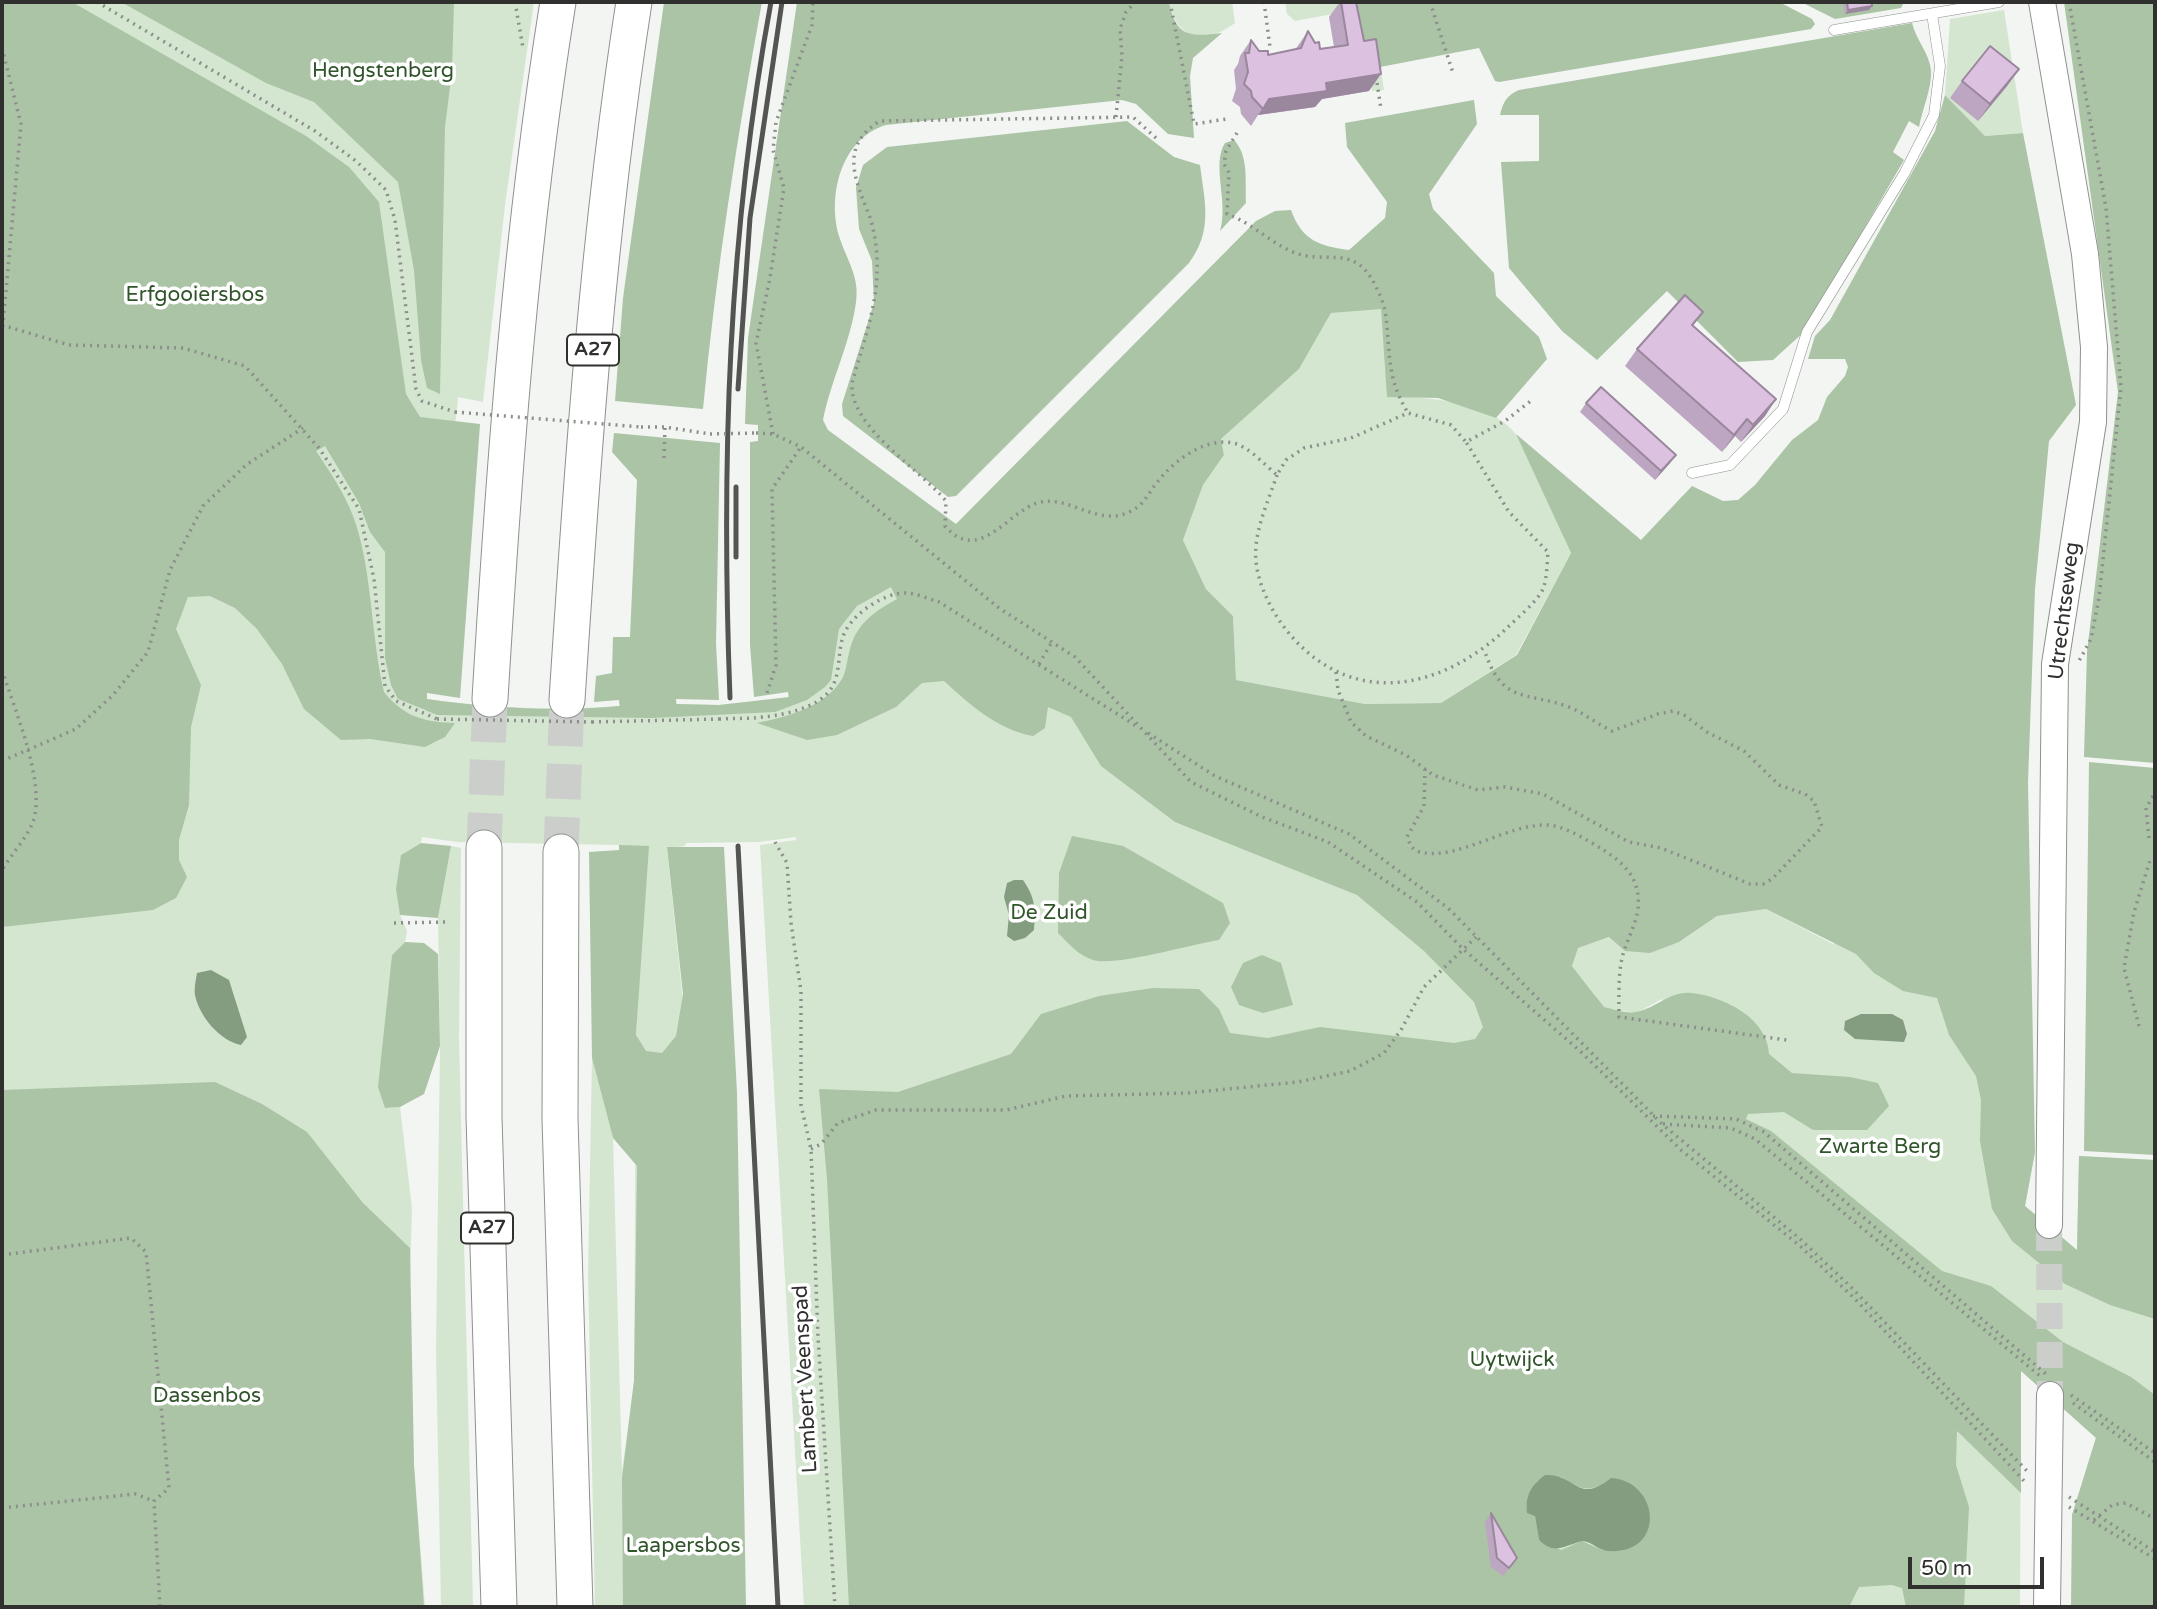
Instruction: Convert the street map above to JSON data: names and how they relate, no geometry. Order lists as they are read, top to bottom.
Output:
{
  "streets": {
    "highway": ["A27"],
    "main road": ["Utrechtseweg"],
    "path": ["Lambert Veenspad"]
  },
  "parks": [
    "Hengstenberg",
    "Erfgooiersbos",
    "De Zuid",
    "Zwarte Berg",
    "Uytwijck",
    "Dassenbos",
    "Laapersbos"
  ],
  "scale_bar": "50 m"
}
